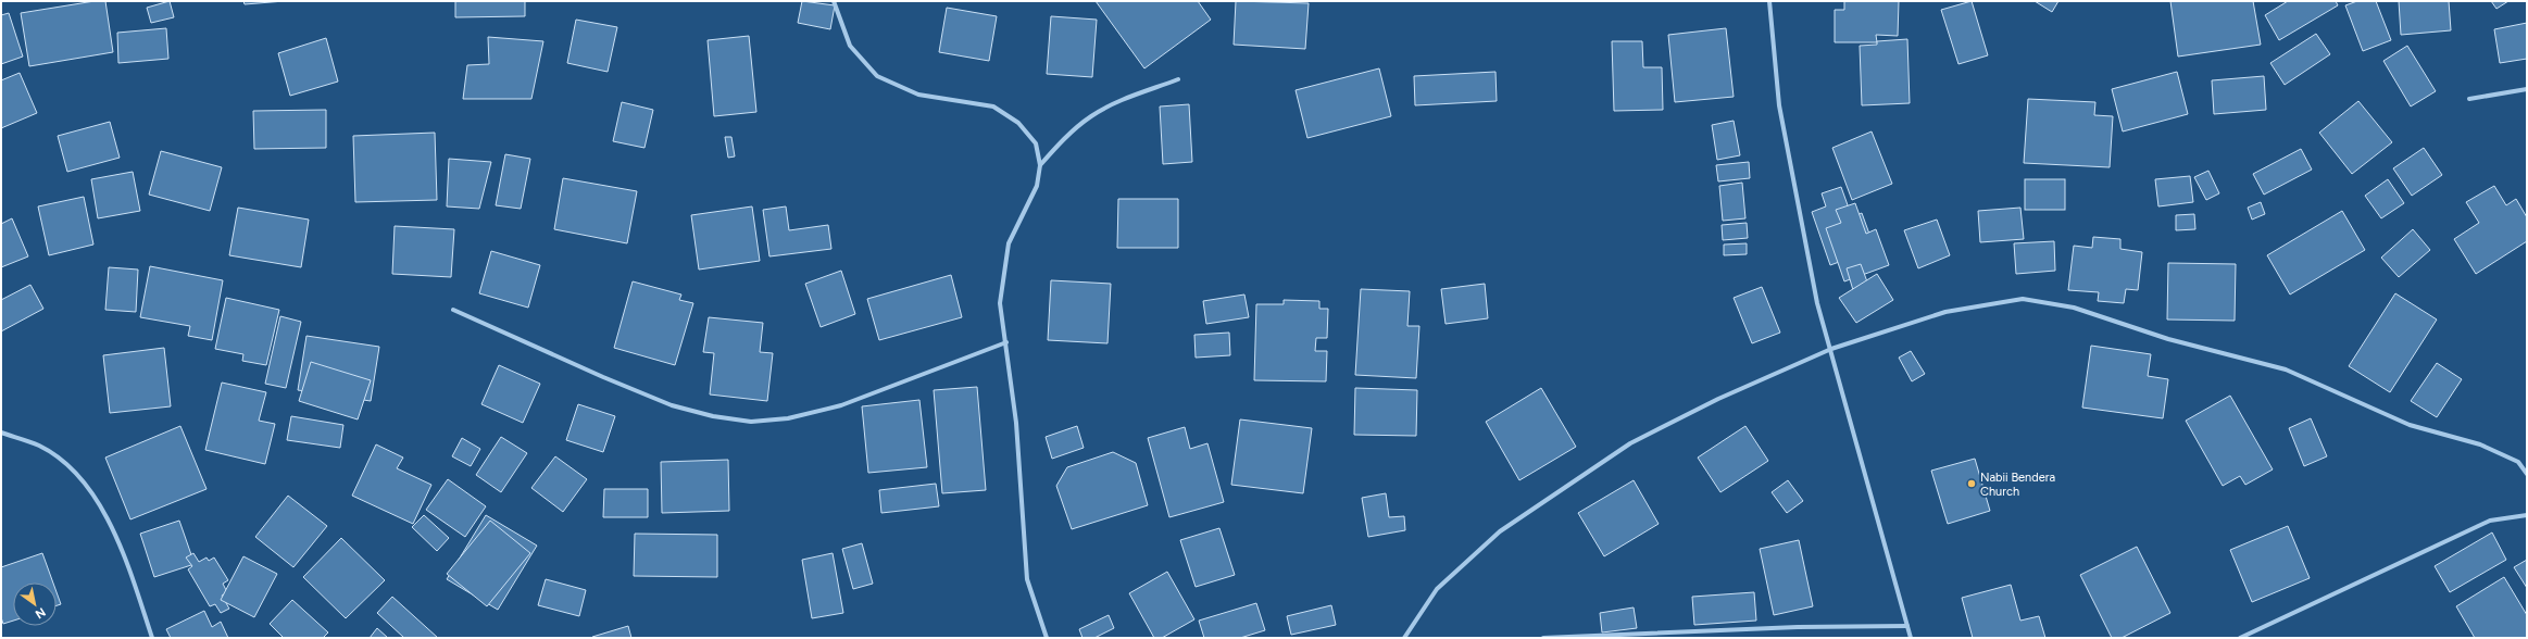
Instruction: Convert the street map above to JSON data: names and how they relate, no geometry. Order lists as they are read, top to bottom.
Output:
{
  "places": ["Nabii Bendera Church"],
  "north": "bottom right"
}
